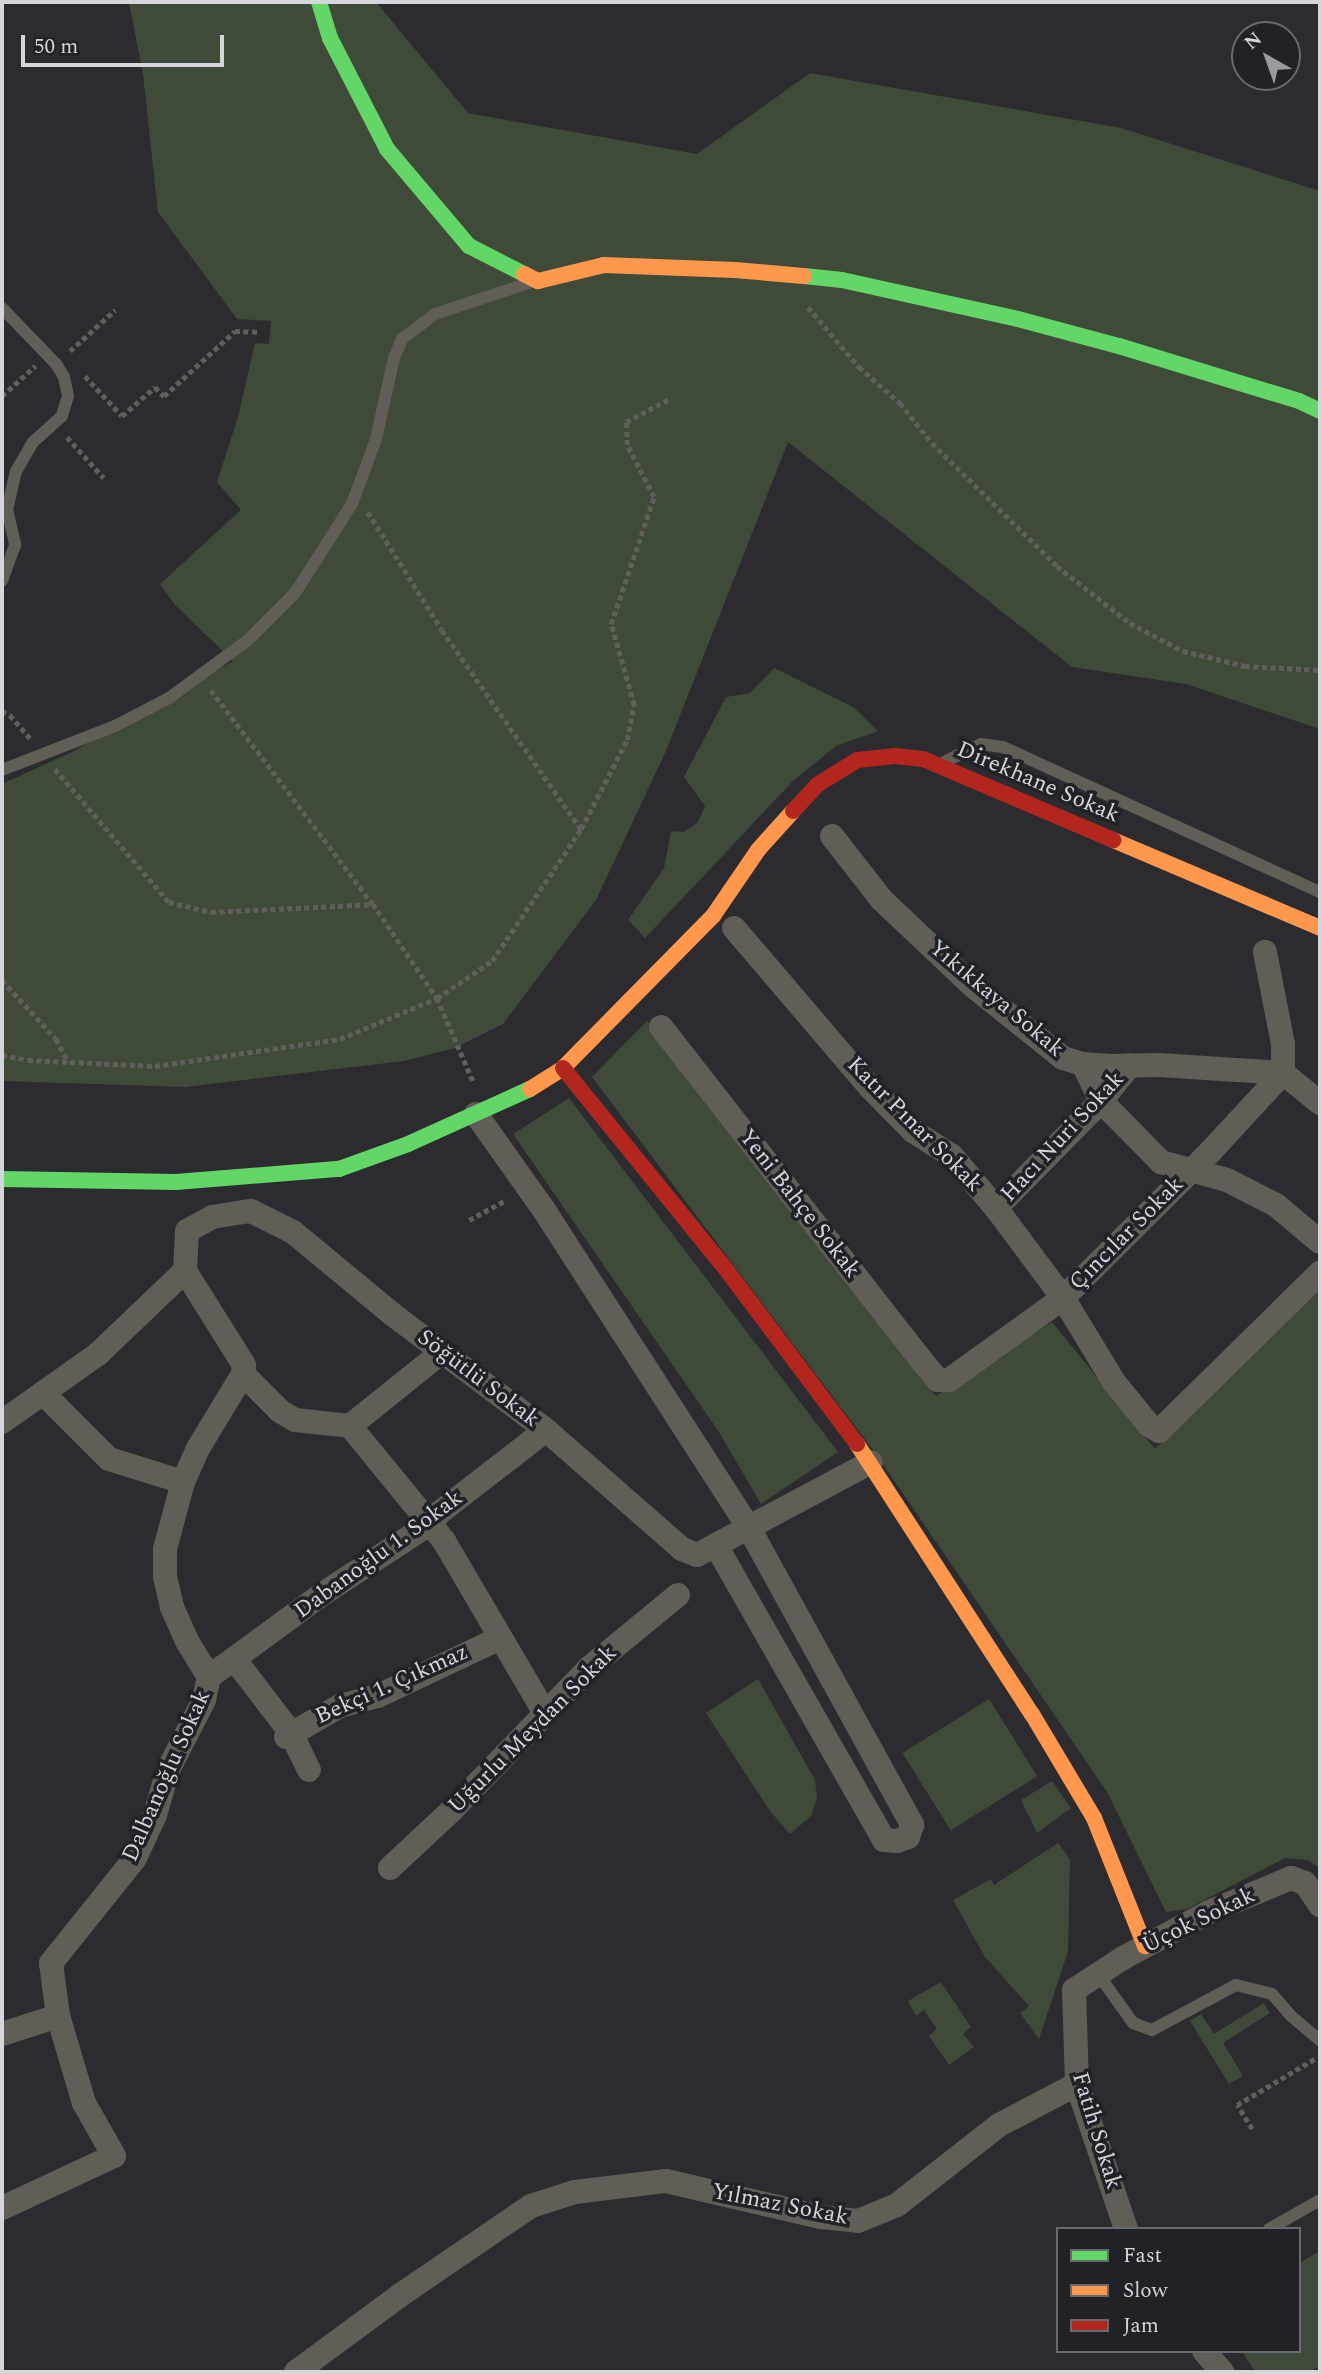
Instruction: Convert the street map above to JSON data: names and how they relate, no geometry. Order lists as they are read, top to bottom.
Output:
{
  "streets": {
    "street": [
      "Direkhane Sokak",
      "Yıkıkkaya Sokak",
      "Katır Pınar Sokak",
      "Hacı Nuri Sokak",
      "Yeni Bahçe Sokak",
      "Çıncılar Sokak",
      "Söğütlü Sokak",
      "Dabanoğlu 1. Sokak",
      "Bekçi 1. Çıkmaz",
      "Uğurlu Meydan Sokak",
      "Dalbanoğlu Sokak",
      "Üçok Sokak",
      "Fatih Sokak",
      "Yılmaz Sokak"
    ]
  },
  "crossings": [
    ["Yıkıkkaya Sokak", "Hacı Nuri Sokak"],
    ["Yıkıkkaya Sokak", "Çıncılar Sokak"],
    ["Katır Pınar Sokak", "Hacı Nuri Sokak"],
    ["Katır Pınar Sokak", "Çıncılar Sokak"],
    ["Yeni Bahçe Sokak", "Çıncılar Sokak"],
    ["Söğütlü Sokak", "Dabanoğlu 1. Sokak"],
    ["Dabanoğlu 1. Sokak", "Dalbanoğlu Sokak"],
    ["Üçok Sokak", "Fatih Sokak"],
    ["Fatih Sokak", "Yılmaz Sokak"]
  ],
  "legend": ["Fast", "Slow", "Jam"],
  "scale_bar": "50 m",
  "north": "top left"
}
